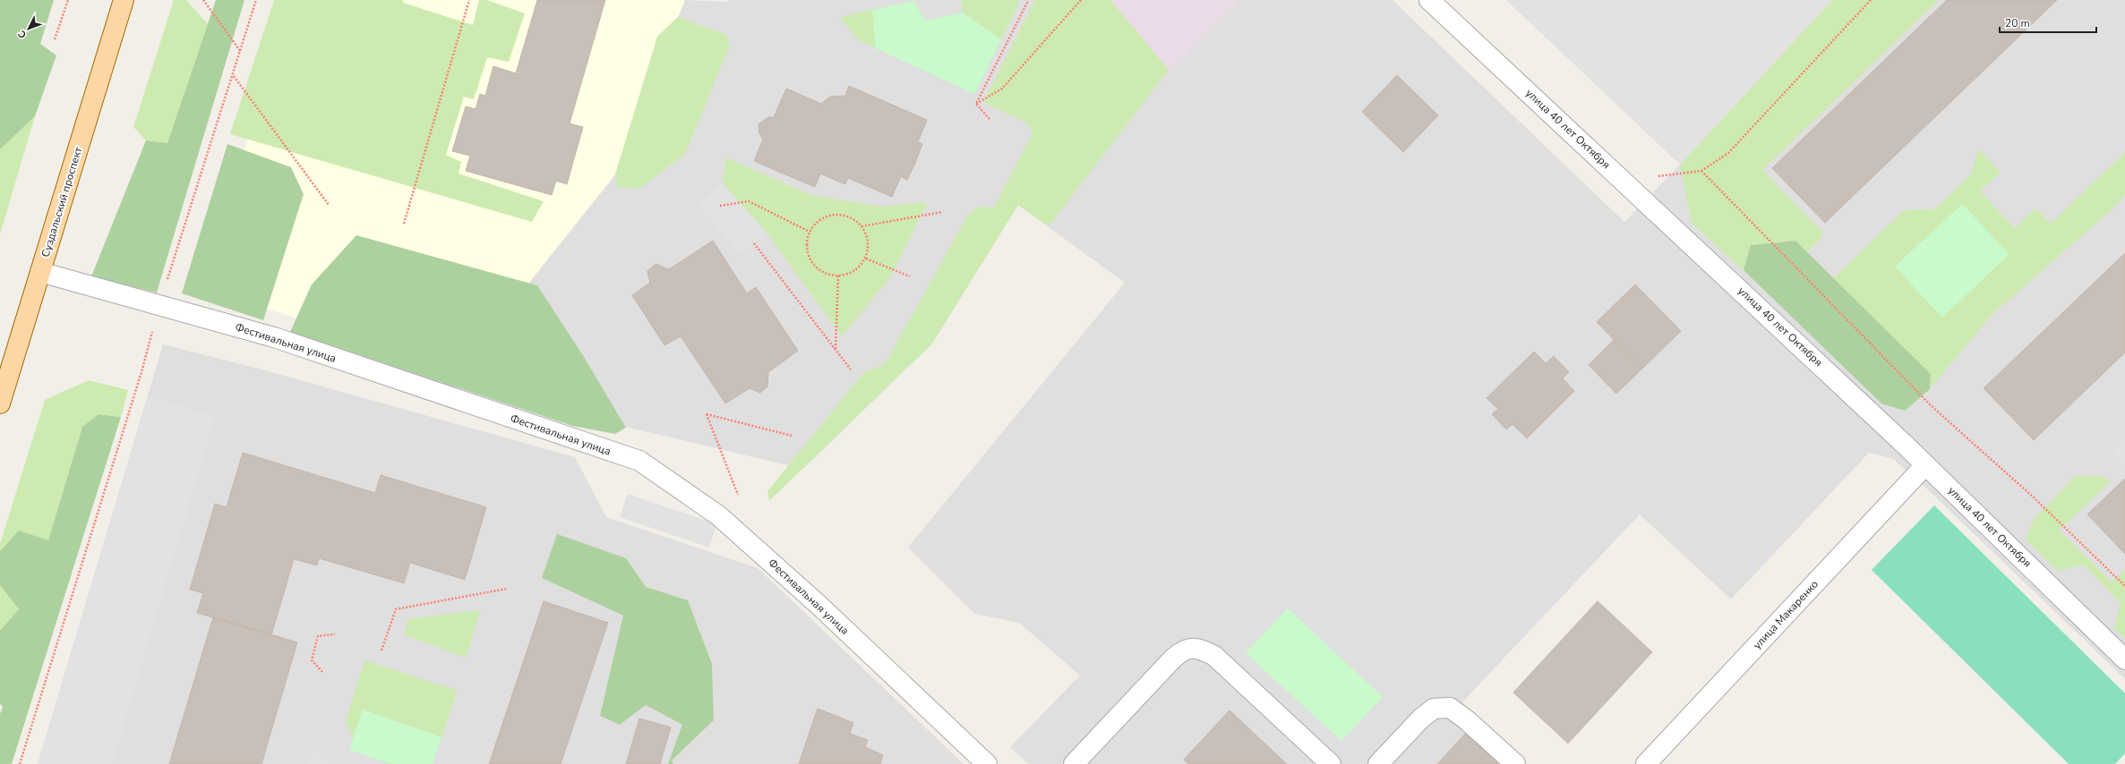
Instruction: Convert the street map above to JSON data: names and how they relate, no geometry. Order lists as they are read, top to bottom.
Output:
{
  "streets": {
    "main road": ["Суздальский проспект"],
    "street": ["улица 40 лет Октября", "Фестивальная улица", "улица Макаренко"]
  },
  "crossings": [
    ["улица 40 лет Октября", "улица Макаренко"],
    ["Суздальский проспект", "Фестивальная улица"]
  ],
  "scale_bar": "20 m",
  "north": "bottom left"
}
